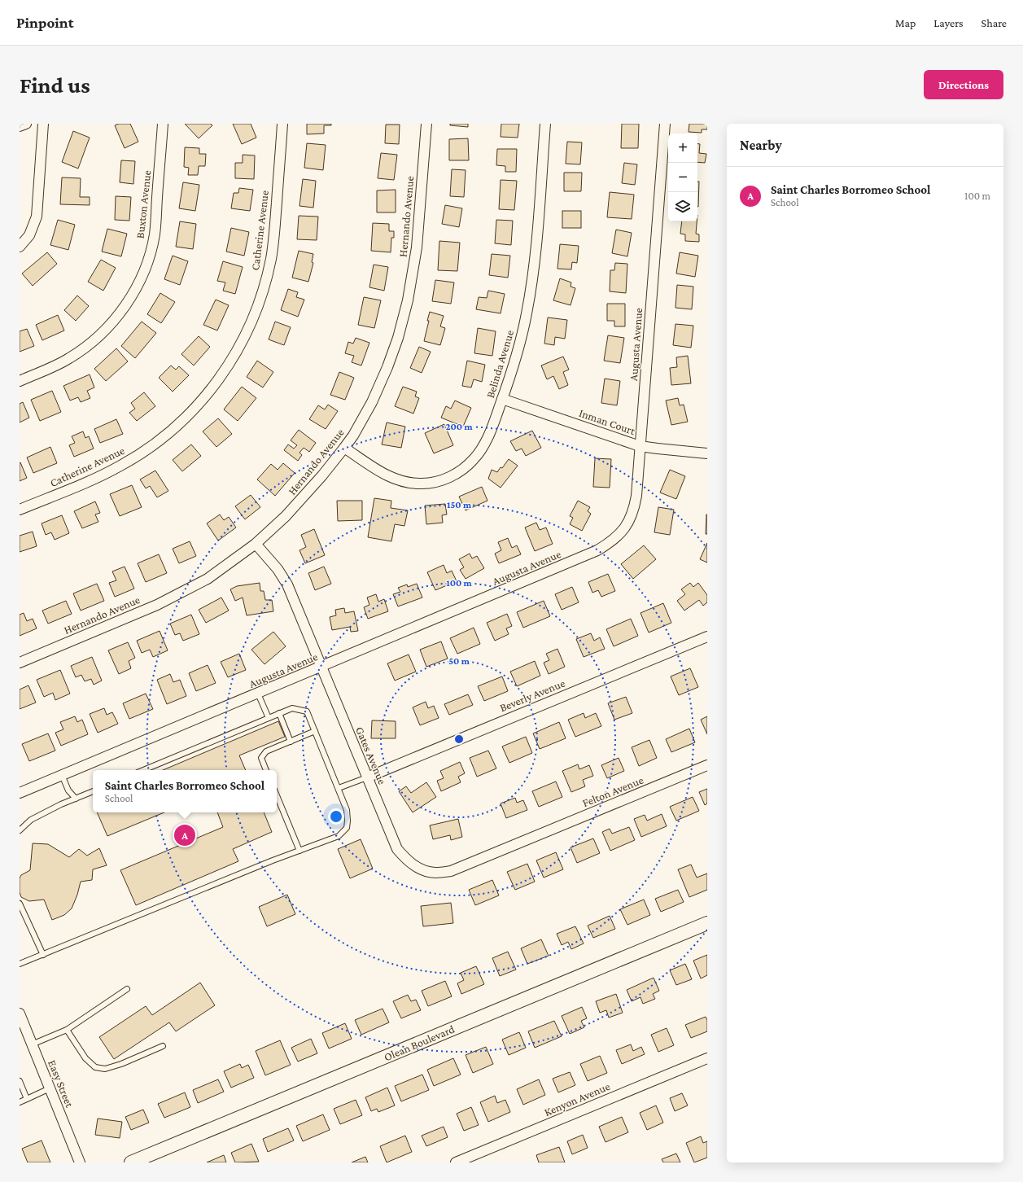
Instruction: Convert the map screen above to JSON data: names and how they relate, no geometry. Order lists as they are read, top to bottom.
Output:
{
  "streets": {
    "street": [
      "Buxton Avenue",
      "Hernando Avenue",
      "Catherine Avenue",
      "Augusta Avenue",
      "Belinda Avenue",
      "Inman Court",
      "Beverly Avenue",
      "Gates Avenue",
      "Felton Avenue",
      "Olean Boulevard",
      "Easy Street",
      "Kenyon Avenue"
    ]
  },
  "crossings": [
    ["Hernando Avenue", "Belinda Avenue"],
    ["Hernando Avenue", "Gates Avenue"],
    ["Augusta Avenue", "Inman Court"],
    ["Augusta Avenue", "Gates Avenue"],
    ["Belinda Avenue", "Inman Court"],
    ["Beverly Avenue", "Gates Avenue"],
    ["Gates Avenue", "Felton Avenue"]
  ],
  "page": {
    "header": "Pinpoint",
    "nav": ["Map", "Layers", "Share"],
    "buttons": "Directions",
    "title": "Find us",
    "heading": "Nearby",
    "map_buttons": ["+", "−"],
    "list": [
      {
        "mark": "A",
        "name": "Saint Charles Borromeo School",
        "note": "School",
        "value": "100 m"
      }
    ],
    "popup": ["Saint Charles Borromeo School", "School"],
    "pins": "A"
  },
  "rings": [
    "200 m",
    "150 m",
    "100 m",
    "50 m"
  ]
}
